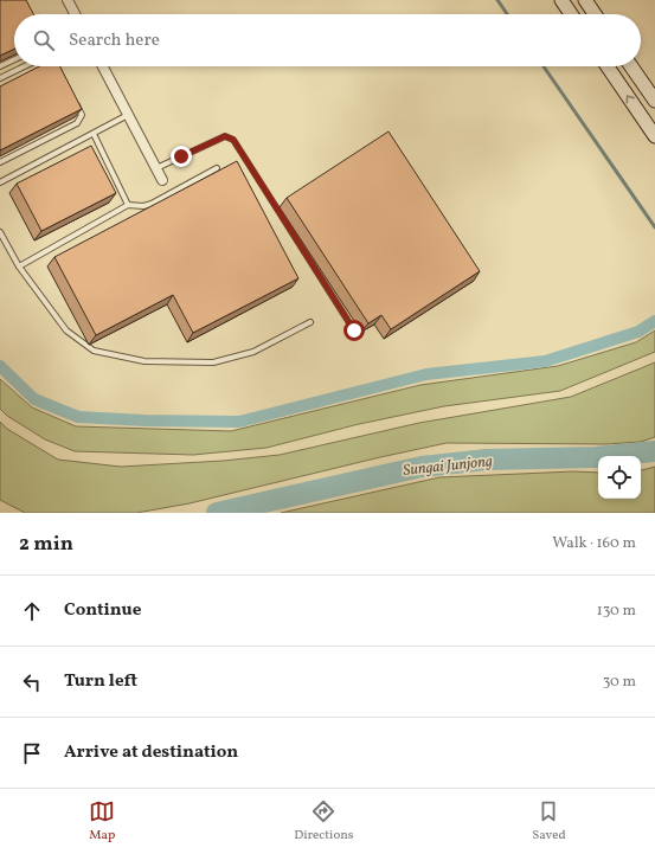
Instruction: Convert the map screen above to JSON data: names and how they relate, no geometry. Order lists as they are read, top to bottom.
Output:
{
  "water": ["Sungai Junjong"],
  "page": {
    "search": "Search here",
    "heading": ["2 min", "Walk · 160 m"],
    "list": [
      ["Continue", "130 m"],
      ["Turn left", "30 m"],
      "Arrive at destination"
    ],
    "nav": ["Map", "Directions", "Saved"]
  }
}
